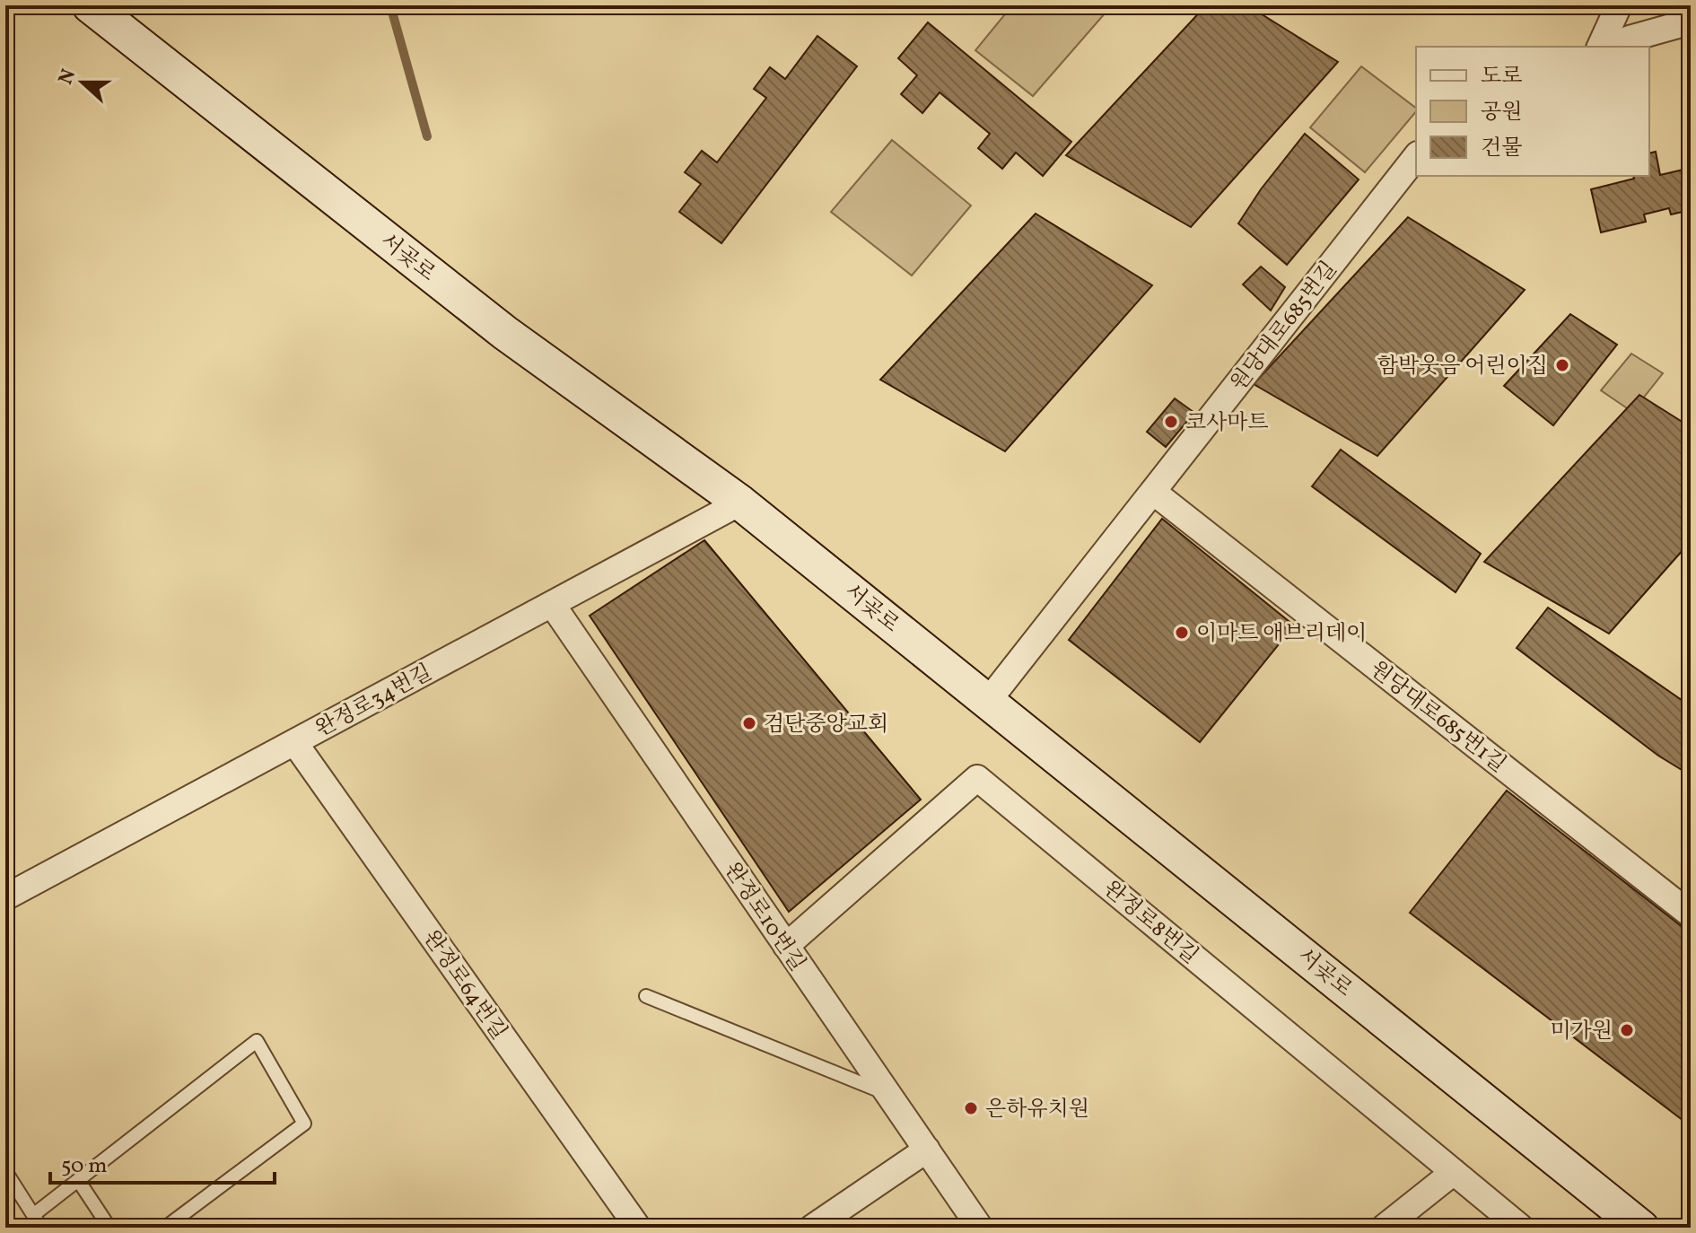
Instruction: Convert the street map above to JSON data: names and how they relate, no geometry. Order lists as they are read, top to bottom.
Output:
{
  "streets": {
    "main road": ["서곶로"],
    "street": [
      "원당대로685번길",
      "완정로34번길",
      "원당대로685번1길",
      "완정로10번길",
      "완정로8번길",
      "완정로64번길"
    ]
  },
  "crossings": [
    ["서곶로", "원당대로685번길"],
    ["서곶로", "완정로34번길"],
    ["원당대로685번길", "원당대로685번1길"],
    ["완정로34번길", "완정로10번길"],
    ["완정로34번길", "완정로64번길"],
    ["완정로10번길", "완정로8번길"]
  ],
  "places": [
    "함박웃음 어린이집",
    "코사마트",
    "이마트 애브리데이",
    "검단중앙교회",
    "미가원",
    "은하유치원"
  ],
  "legend": ["도로", "공원", "건물"],
  "scale_bar": "50 m",
  "north": "left"
}
